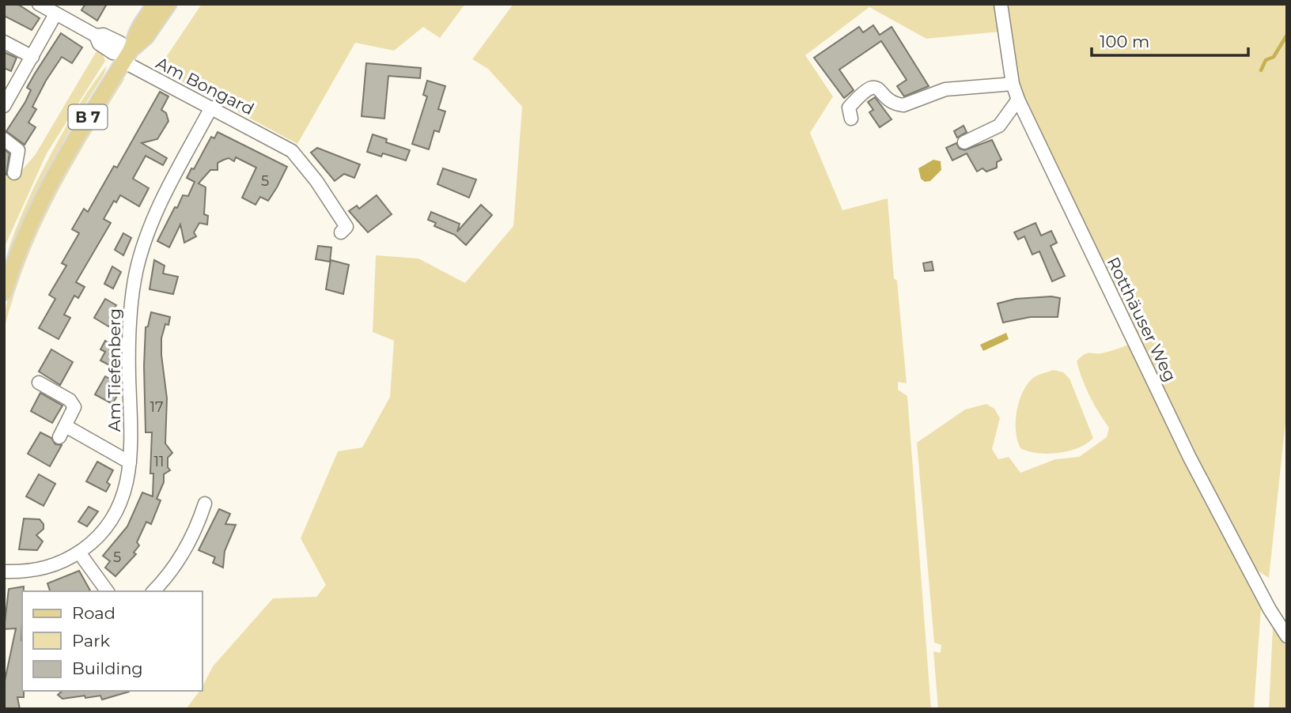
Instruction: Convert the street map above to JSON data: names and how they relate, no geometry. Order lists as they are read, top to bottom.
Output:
{
  "streets": {
    "main road": ["B 7"],
    "street": ["Am Bongard", "Rotthäuser Weg", "Am Tiefenberg"]
  },
  "crossings": [
    ["Am Bongard", "B 7"],
    ["Am Bongard", "Am Tiefenberg"]
  ],
  "house_numbers": [
    "5",
    "17",
    "11",
    "5"
  ],
  "legend": ["Road", "Park", "Building"],
  "scale_bar": "100 m"
}
